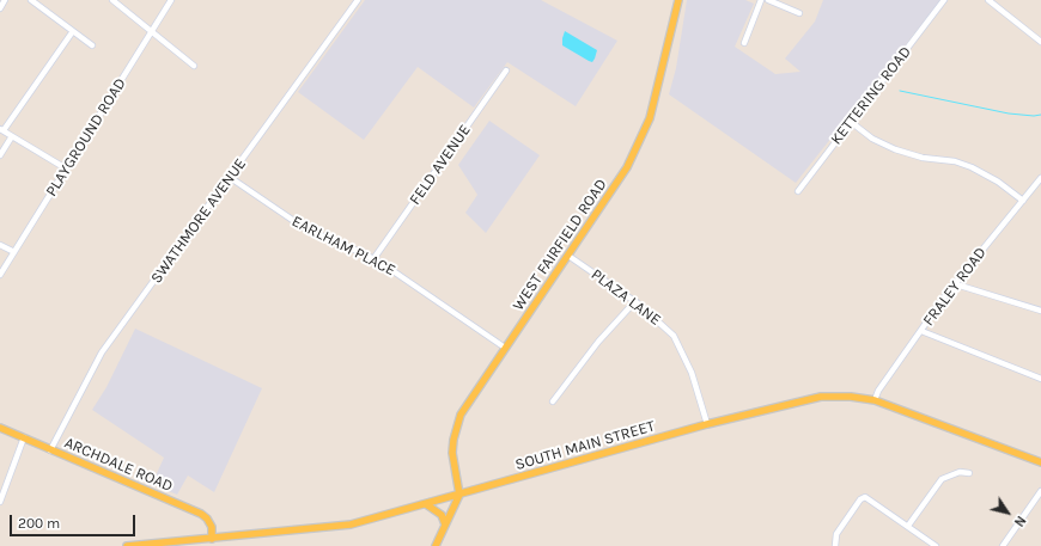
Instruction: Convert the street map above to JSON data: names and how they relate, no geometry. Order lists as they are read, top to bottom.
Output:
{
  "streets": {
    "main road": ["WEST FAIRFIELD ROAD", "SOUTH MAIN STREET", "ARCHDALE ROAD"],
    "street": [
      "KETTERING ROAD",
      "PLAYGROUND ROAD",
      "FELD AVENUE",
      "SWATHMORE AVENUE",
      "EARLHAM PLACE",
      "FRALEY ROAD",
      "PLAZA LANE"
    ]
  },
  "crossings": [
    ["FELD AVENUE", "EARLHAM PLACE"],
    ["SWATHMORE AVENUE", "EARLHAM PLACE"],
    ["SWATHMORE AVENUE", "ARCHDALE ROAD"],
    ["WEST FAIRFIELD ROAD", "EARLHAM PLACE"],
    ["WEST FAIRFIELD ROAD", "PLAZA LANE"],
    ["WEST FAIRFIELD ROAD", "SOUTH MAIN STREET"],
    ["FRALEY ROAD", "SOUTH MAIN STREET"],
    ["PLAZA LANE", "SOUTH MAIN STREET"],
    ["SOUTH MAIN STREET", "ARCHDALE ROAD"]
  ],
  "scale_bar": "200 m",
  "north": "bottom right"
}
